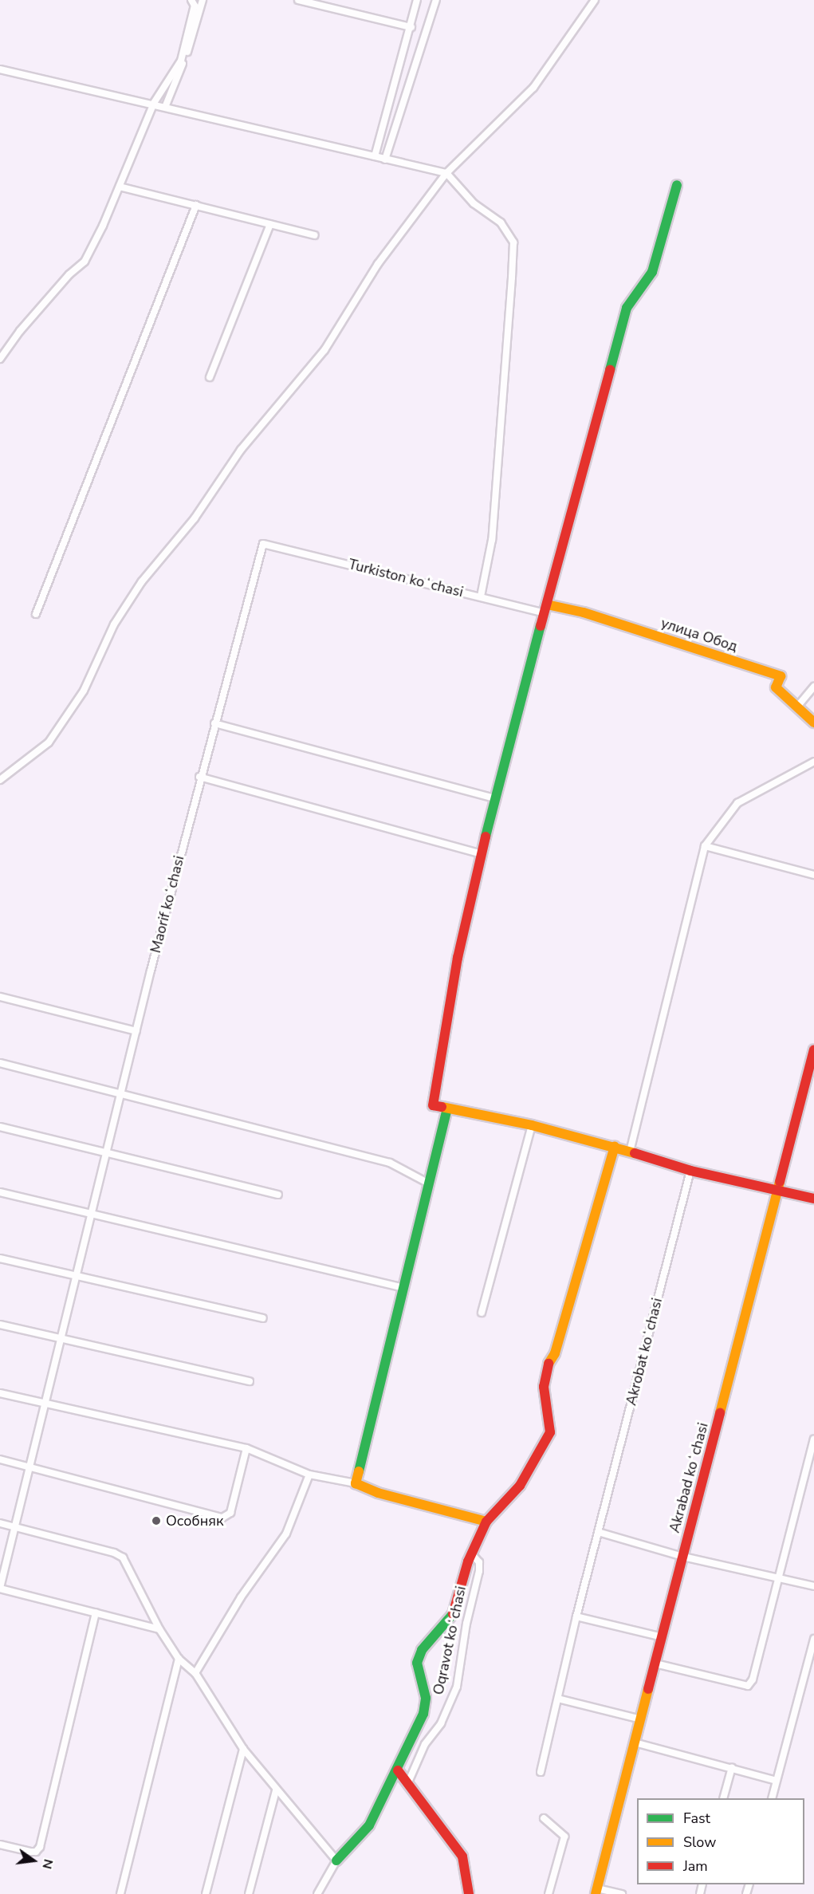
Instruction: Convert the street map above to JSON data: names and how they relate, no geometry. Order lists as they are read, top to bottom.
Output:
{
  "streets": {
    "street": [
      "Turkiston koʻchasi",
      "улица Обод",
      "Maorif koʻchasi",
      "Akrobat koʻchasi",
      "Akrabad koʻchasi",
      "Oqravot koʻchasi"
    ]
  },
  "crossings": [
    ["Turkiston koʻchasi", "Maorif koʻchasi"]
  ],
  "places": ["Особняк"],
  "legend": ["Fast", "Slow", "Jam"],
  "north": "right"
}
